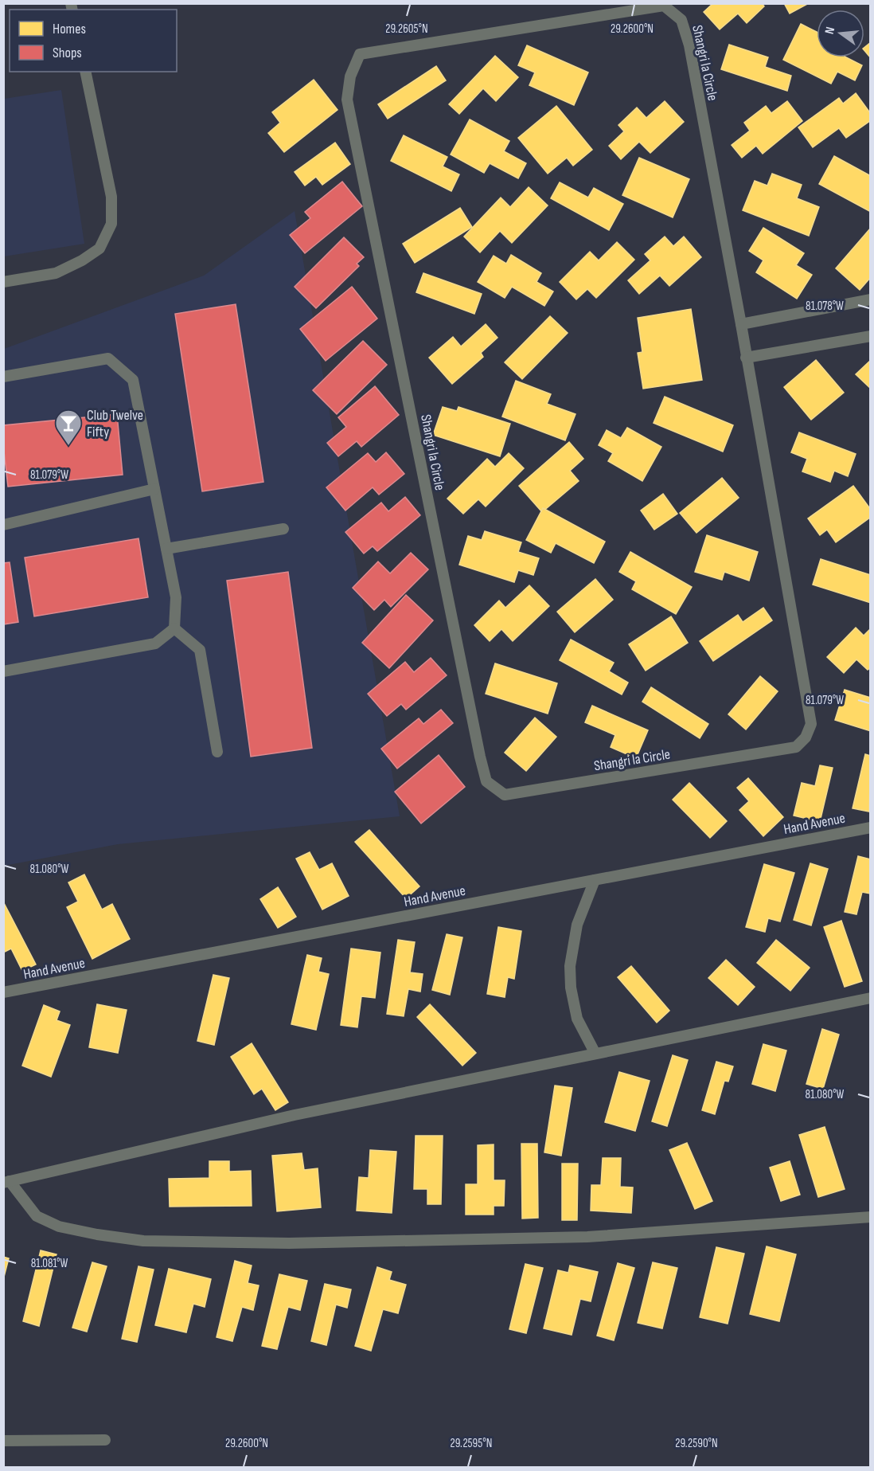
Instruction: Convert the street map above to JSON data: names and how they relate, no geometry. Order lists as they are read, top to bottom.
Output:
{
  "streets": {
    "lane": ["Shangri la Circle", "Hand Avenue"]
  },
  "places": {
    "bar": ["Club Twelve Fifty"]
  },
  "legend": ["Homes", "Shops"],
  "north": "left",
  "coordinates": [
    "29.2605°N",
    "29.2600°N",
    "81.078°W",
    "81.079°W",
    "81.080°W",
    "81.081°W",
    "29.2595°N",
    "29.2590°N"
  ]
}
